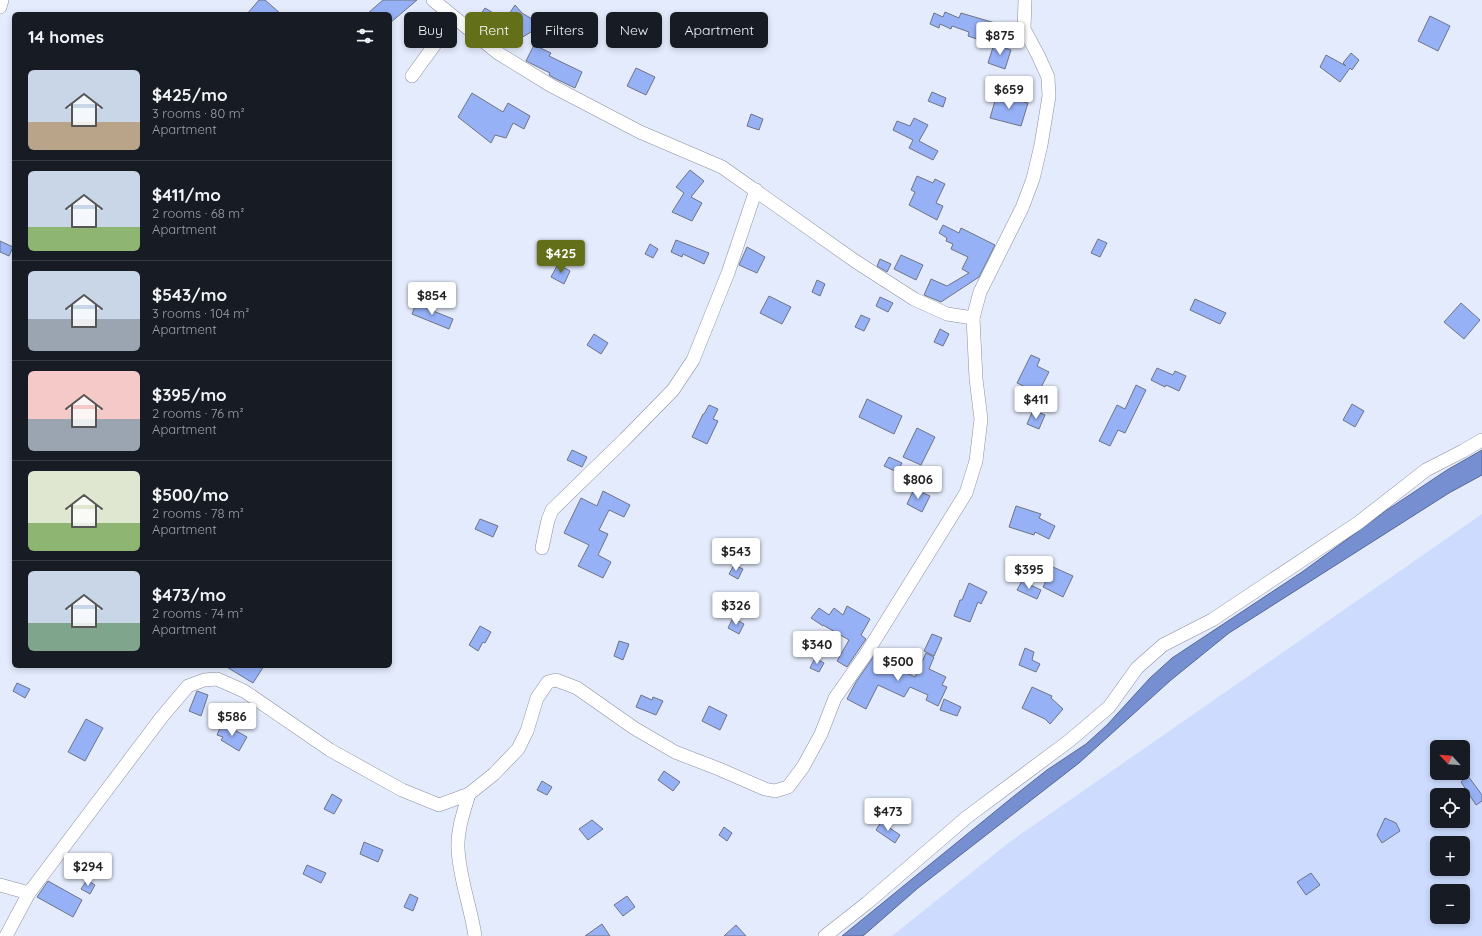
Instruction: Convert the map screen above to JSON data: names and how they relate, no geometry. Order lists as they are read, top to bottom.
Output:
{
  "north": "top left",
  "page": {
    "chip": [
      "Buy",
      "Rent",
      "Filters",
      "New",
      "Apartment"
    ],
    "heading": "14 homes",
    "price": [
      "$875",
      "$659",
      "$425",
      "$854",
      "$411",
      "$806",
      "$543",
      "$395",
      "$326",
      "$340",
      "$500",
      "$586",
      "$473",
      "$294"
    ],
    "list": [
      {
        "name": "$425/mo",
        "note": "3 rooms · 80 m² · Apartment"
      },
      {
        "name": "$411/mo",
        "note": "2 rooms · 68 m² · Apartment"
      },
      {
        "name": "$543/mo",
        "note": "3 rooms · 104 m² · Apartment"
      },
      {
        "name": "$395/mo",
        "note": "2 rooms · 76 m² · Apartment"
      },
      {
        "name": "$500/mo",
        "note": "2 rooms · 78 m² · Apartment"
      },
      {
        "name": "$473/mo",
        "note": "2 rooms · 74 m² · Apartment"
      }
    ],
    "map_buttons": ["+", "−"]
  }
}
